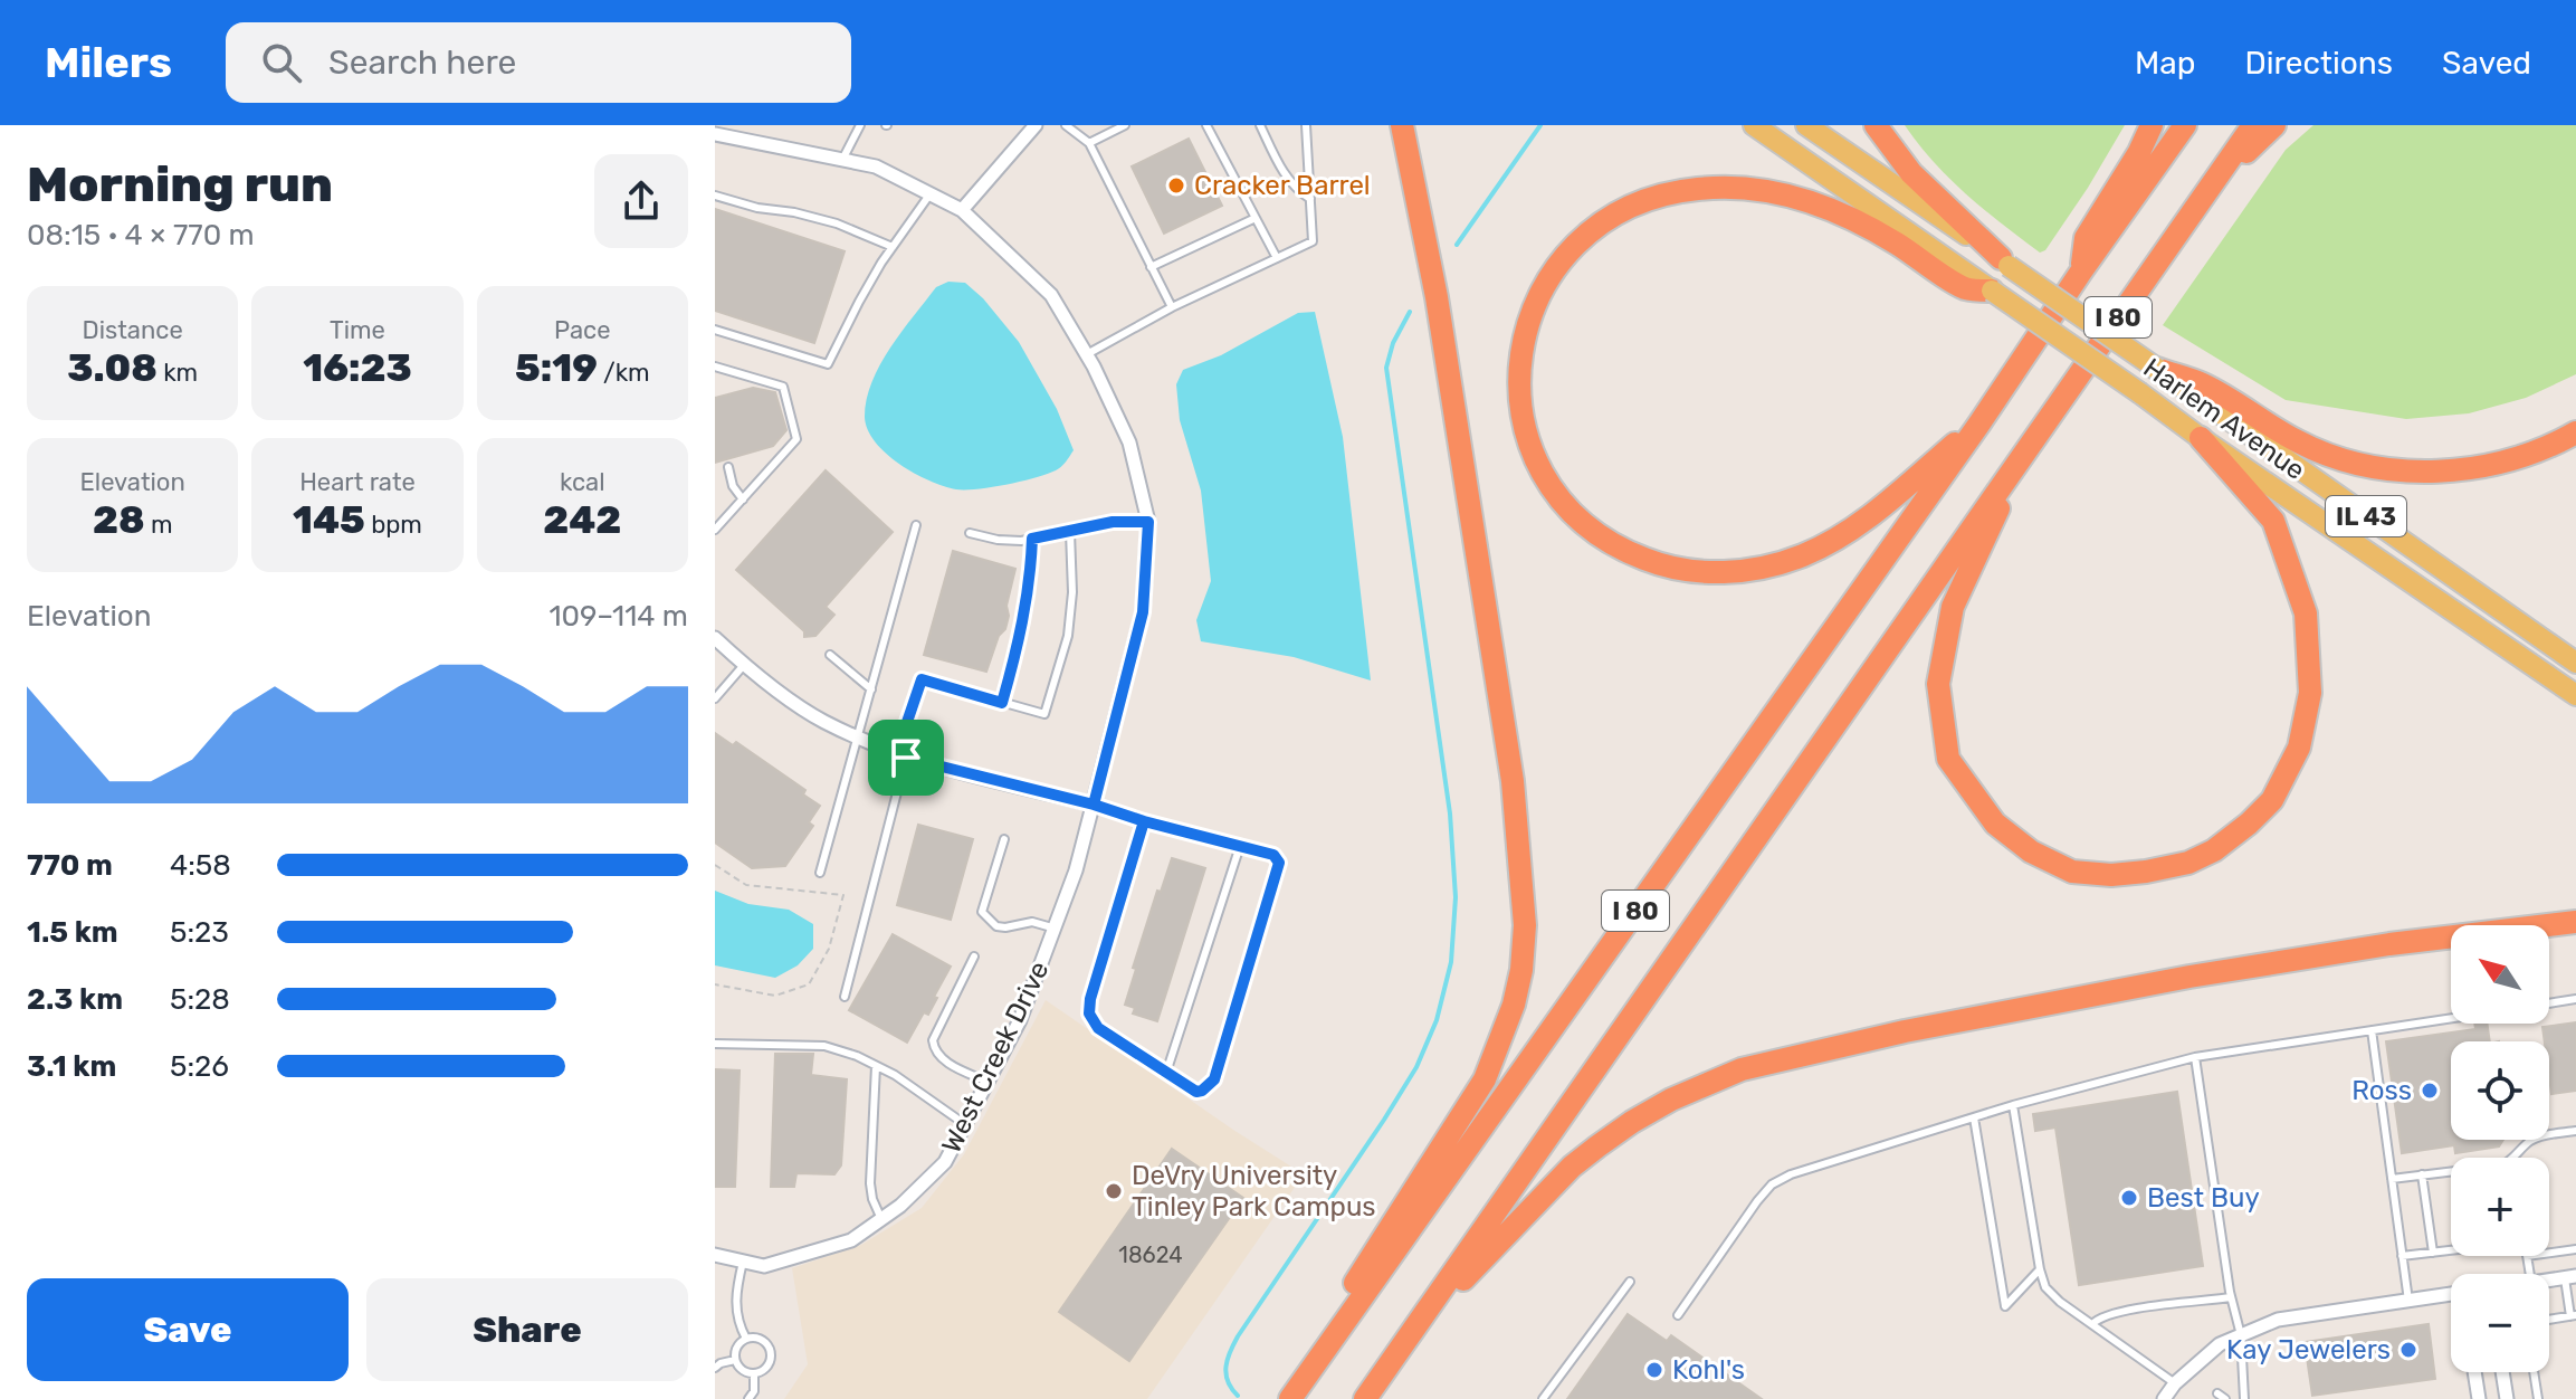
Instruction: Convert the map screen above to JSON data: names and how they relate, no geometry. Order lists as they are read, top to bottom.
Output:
{
  "streets": {
    "highway": ["I 80"],
    "main road": ["Harlem Avenue", "IL 43"],
    "street": ["West Creek Drive"]
  },
  "places": [
    "Cracker Barrel",
    "Ross",
    "DeVry University Tinley Park Campus",
    "Best Buy",
    "Kay Jewelers",
    "Kohl's"
  ],
  "house_numbers": ["18624"],
  "north": "top left",
  "page": {
    "header": "Milers",
    "search": "Search here",
    "nav": ["Map", "Directions", "Saved"],
    "heading": ["Morning run", "08:15 · 4 × 770 m"],
    "stats": [
      ["Distance", "3.08 km"],
      ["Time", "16:23"],
      ["Pace", "5:19 /km"],
      ["Elevation", "28 m"],
      ["Heart rate", "145 bpm"],
      ["kcal", "242"]
    ],
    "chart": ["Elevation", "109–114 m"],
    "list": [
      {
        "name": "770 m",
        "note": "4:58"
      },
      {
        "name": "1.5 km",
        "note": "5:23"
      },
      {
        "name": "2.3 km",
        "note": "5:28"
      },
      {
        "name": "3.1 km",
        "note": "5:26"
      }
    ],
    "map_buttons": ["+", "−"],
    "buttons": ["Save", "Share"]
  }
}
